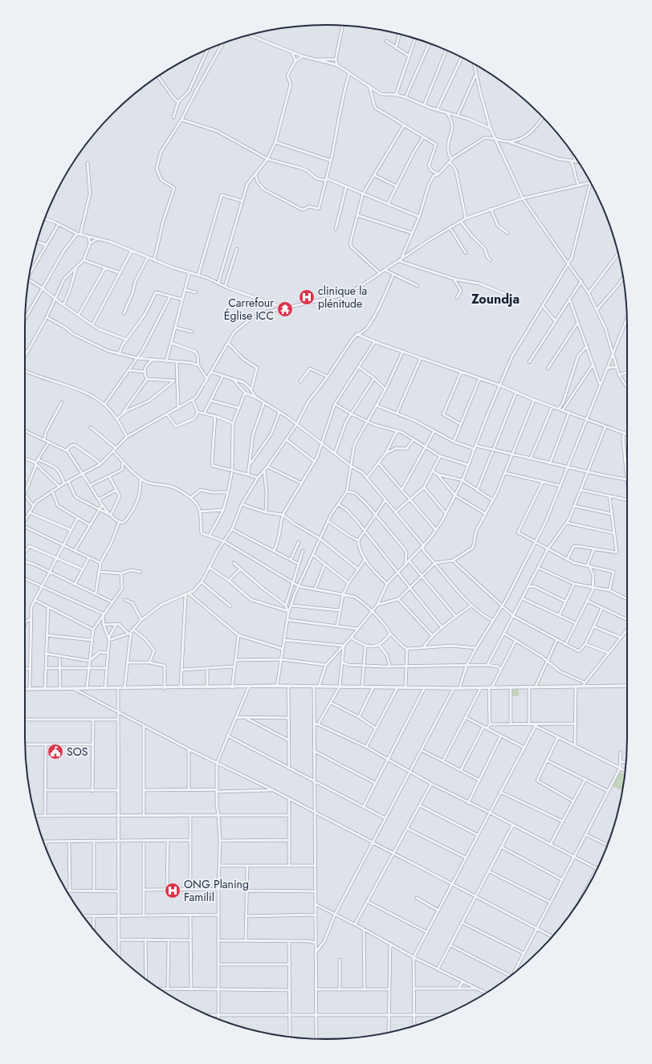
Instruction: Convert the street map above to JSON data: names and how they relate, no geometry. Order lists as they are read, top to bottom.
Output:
{
  "districts": ["Zoundja"],
  "places": {
    "hospital": ["clinique la plénitude", "ONG Planing Familil"],
    "temple": ["Carrefour Église ICC"],
    "public building": ["SOS"]
  }
}
